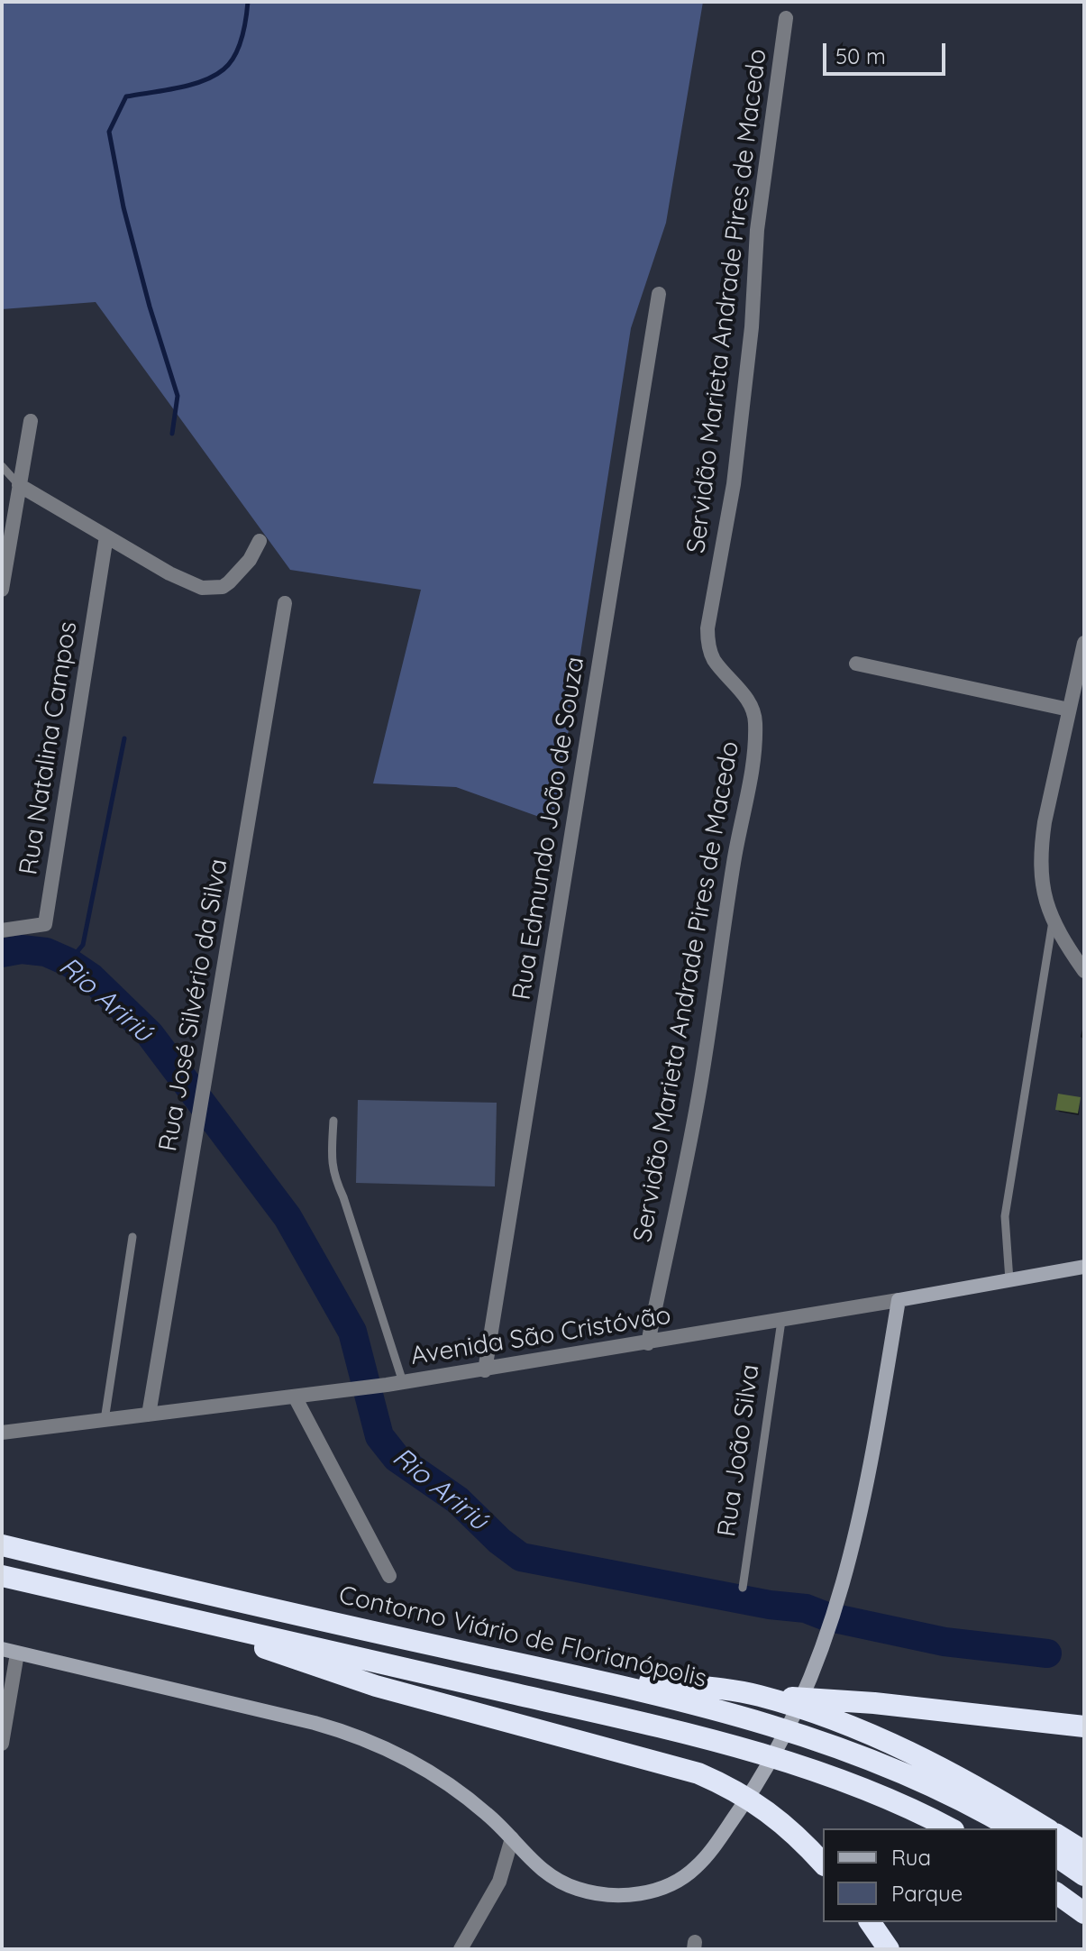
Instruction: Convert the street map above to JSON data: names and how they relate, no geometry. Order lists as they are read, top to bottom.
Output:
{
  "streets": {
    "highway": ["Contorno Viário de Florianópolis"],
    "main road": ["Avenida São Cristóvão"],
    "street": [
      "Servidão Marieta Andrade Pires de Macedo",
      "Rua Natalina Campos",
      "Rua Edmundo João de Souza",
      "Rua José Silvério da Silva"
    ],
    "lane": ["Rua João Silva"]
  },
  "crossings": [
    ["Servidão Marieta Andrade Pires de Macedo", "Avenida São Cristóvão"],
    ["Rua Edmundo João de Souza", "Avenida São Cristóvão"],
    ["Rua José Silvério da Silva", "Avenida São Cristóvão"],
    ["Avenida São Cristóvão", "Rua João Silva"]
  ],
  "water": ["Rio Aririú"],
  "legend": ["Rua", "Parque"],
  "scale_bar": "50 m"
}
